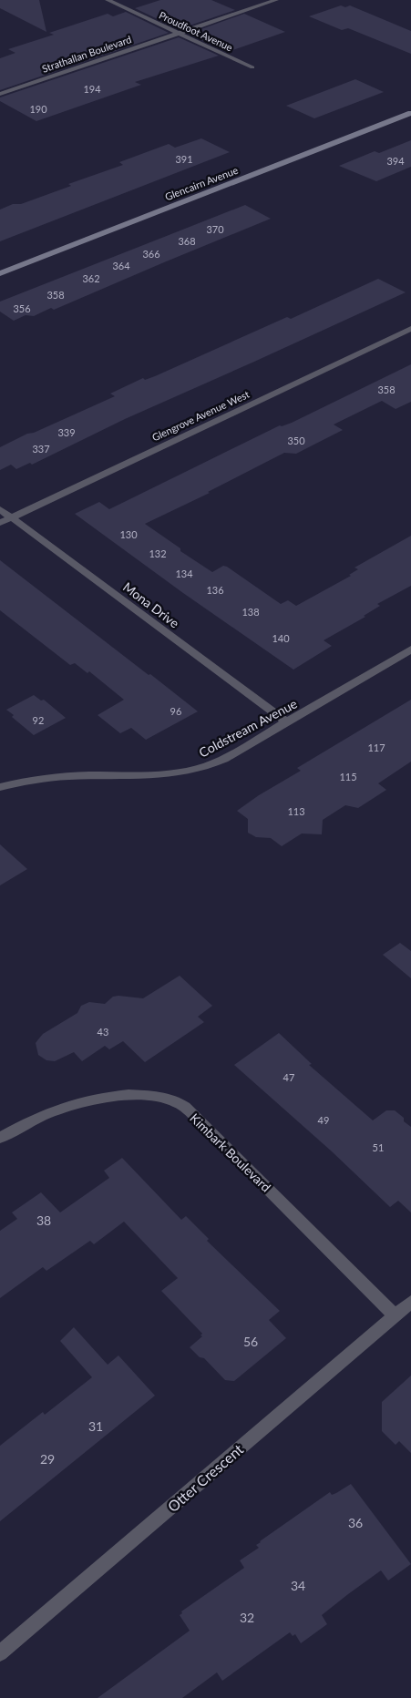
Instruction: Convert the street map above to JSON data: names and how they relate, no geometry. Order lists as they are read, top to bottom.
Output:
{
  "streets": {
    "street": [
      "Proudfoot Avenue",
      "Strathallan Boulevard",
      "Glencairn Avenue",
      "Glengrove Avenue West",
      "Mona Drive",
      "Coldstream Avenue",
      "Kimbark Boulevard",
      "Otter Crescent"
    ]
  },
  "crossings": [
    ["Proudfoot Avenue", "Strathallan Boulevard"],
    ["Glengrove Avenue West", "Mona Drive"],
    ["Mona Drive", "Coldstream Avenue"],
    ["Kimbark Boulevard", "Otter Crescent"]
  ],
  "house_numbers": [
    "194",
    "190",
    "391",
    "394",
    "370",
    "368",
    "366",
    "364",
    "362",
    "358",
    "356",
    "358",
    "339",
    "350",
    "337",
    "130",
    "132",
    "134",
    "136",
    "138",
    "140",
    "96",
    "92",
    "117",
    "115",
    "113",
    "43",
    "47",
    "49",
    "51",
    "38",
    "56",
    "31",
    "29",
    "36",
    "34",
    "32"
  ]
}
